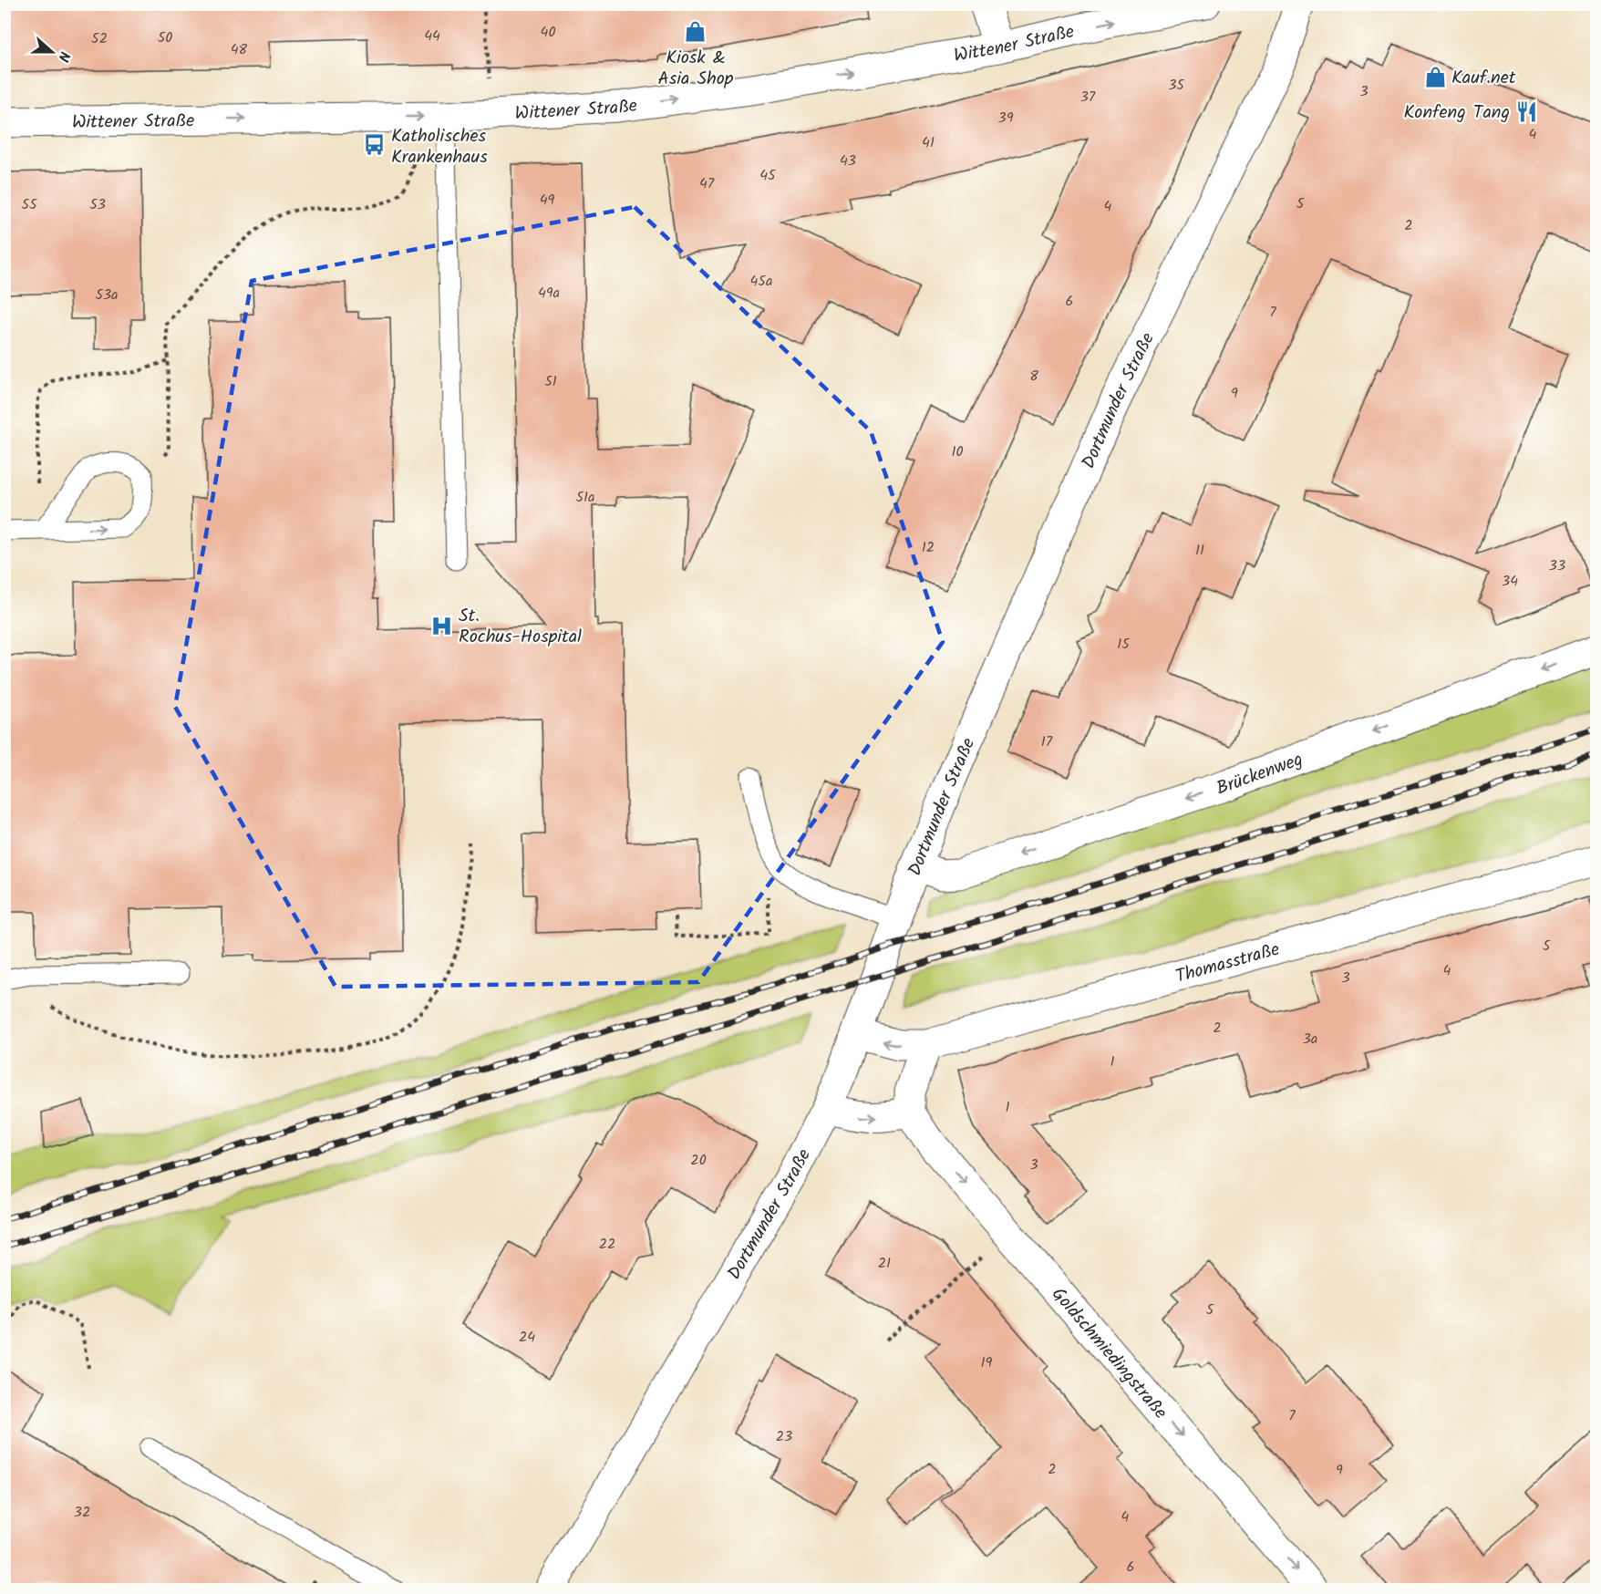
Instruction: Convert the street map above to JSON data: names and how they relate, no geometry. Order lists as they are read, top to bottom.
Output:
{
  "streets": {
    "street": [
      "Wittener Straße",
      "Dortmunder Straße",
      "Brückenweg",
      "Thomasstraße",
      "Goldschmiedingstraße"
    ]
  },
  "crossings": [
    ["Dortmunder Straße", "Brückenweg"],
    ["Dortmunder Straße", "Thomasstraße"]
  ],
  "one_way": ["Wittener Straße", "Brückenweg", "Goldschmiedingstraße"],
  "places": {
    "shop": ["Kiosk & Asia Shop", "Kauf.net"],
    "restaurant": ["Konfeng Tang"],
    "bus stop": ["Katholisches Krankenhaus"],
    "hospital": ["St. Rochus-Hospital"]
  },
  "house_numbers": [
    "40",
    "44",
    "50",
    "52",
    "48",
    "35",
    "3",
    "37",
    "39",
    "4",
    "41",
    "43",
    "45",
    "47",
    "49",
    "5",
    "55",
    "53",
    "4",
    "2",
    "45a",
    "49a",
    "53a",
    "6",
    "7",
    "8",
    "51",
    "9",
    "10",
    "51a",
    "12",
    "11",
    "33",
    "34",
    "15",
    "17",
    "5",
    "4",
    "3",
    "2",
    "3a",
    "1",
    "1",
    "20",
    "3",
    "22",
    "21",
    "5",
    "24",
    "19",
    "7",
    "23",
    "2",
    "9",
    "32",
    "4",
    "6"
  ],
  "north": "right"
}
